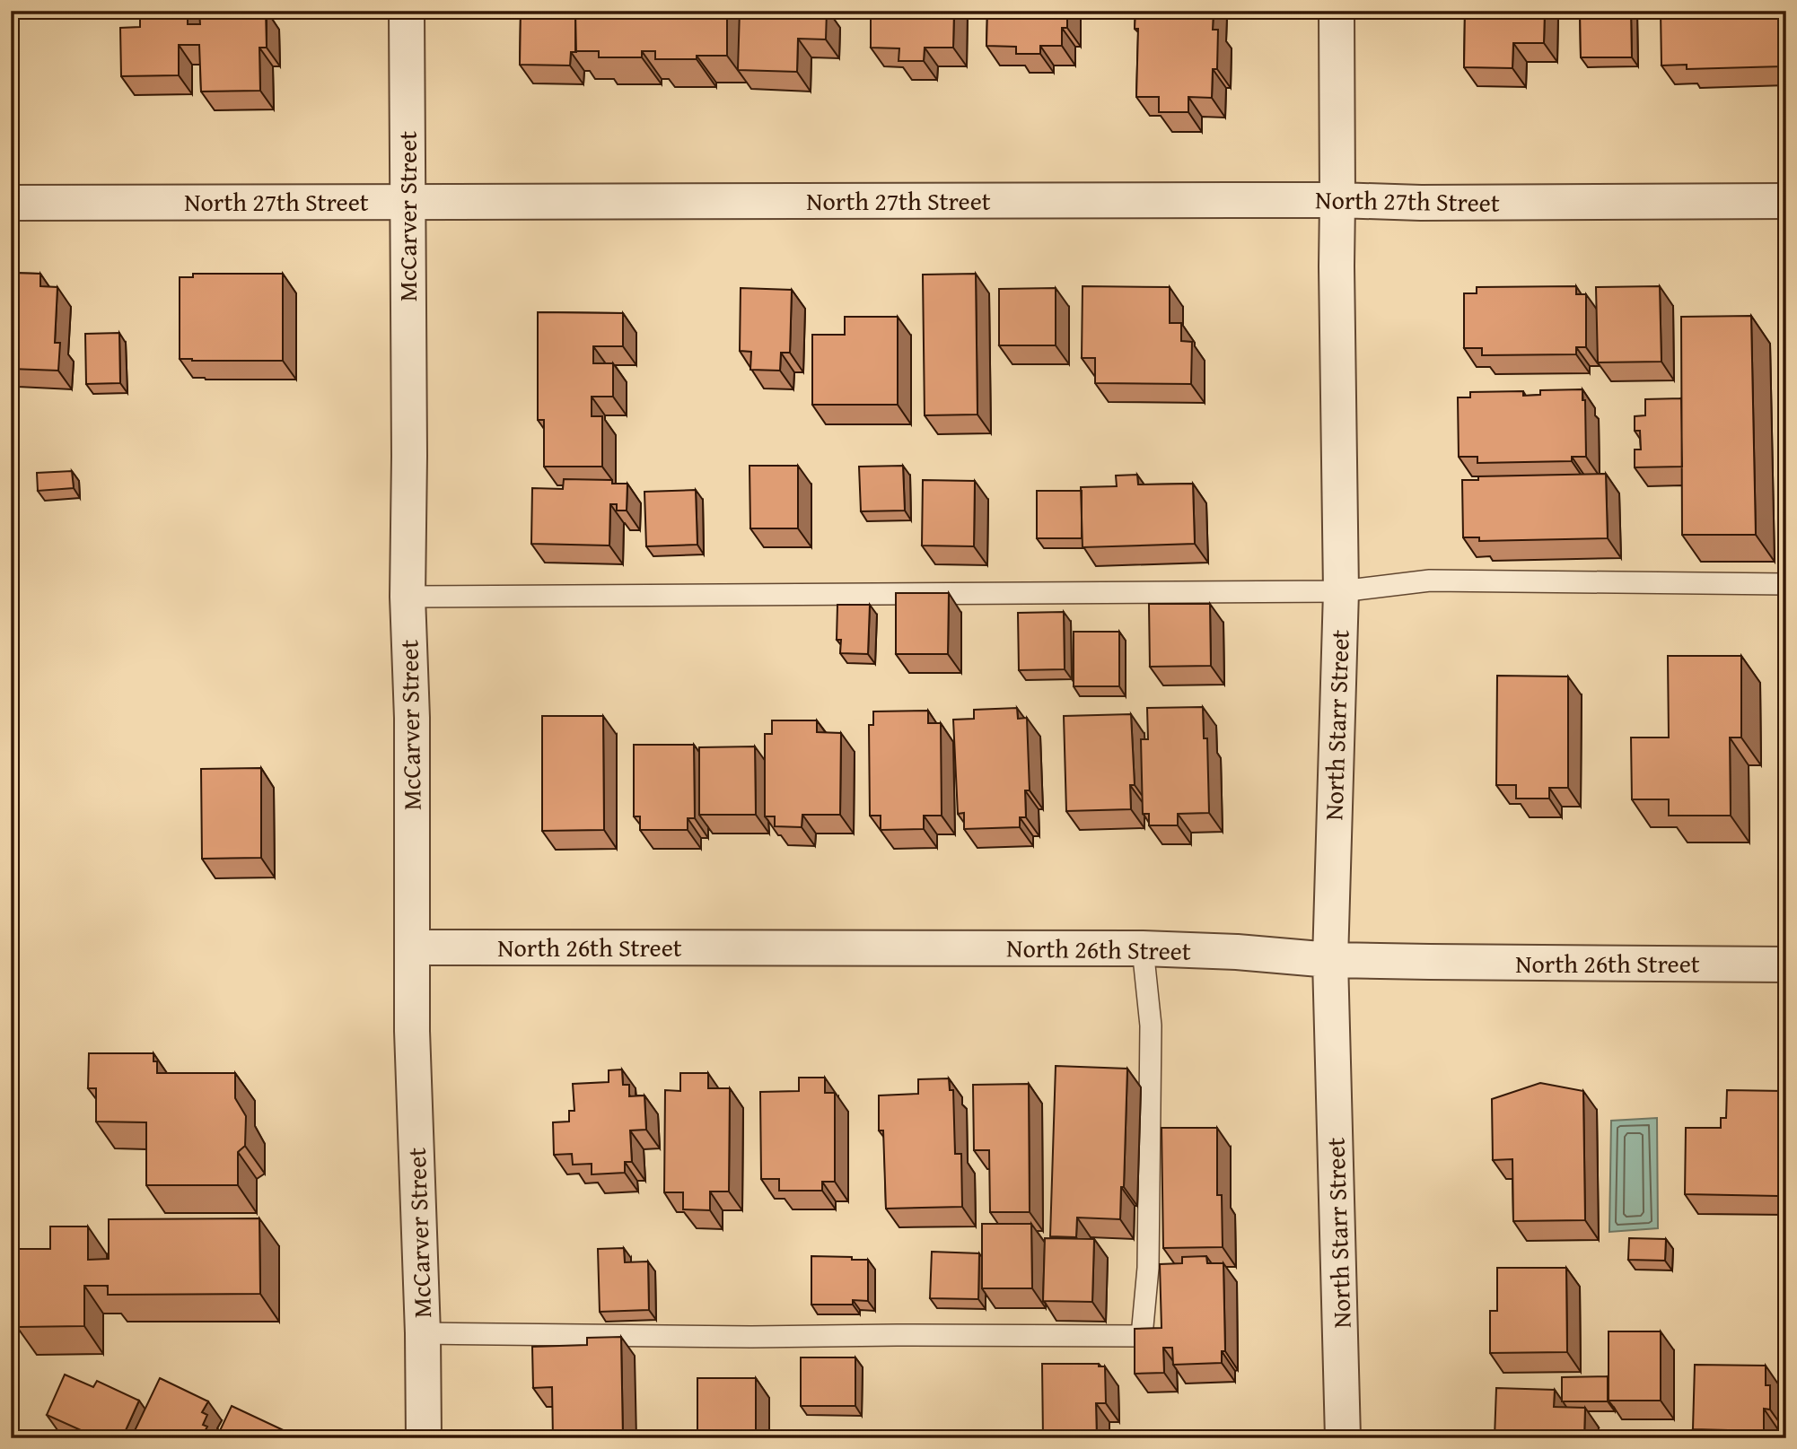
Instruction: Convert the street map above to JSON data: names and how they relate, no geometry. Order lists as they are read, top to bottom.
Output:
{
  "streets": {
    "street": [
      "North 27th Street",
      "McCarver Street",
      "North Starr Street",
      "North 26th Street"
    ]
  },
  "crossings": [
    ["North 27th Street", "McCarver Street"],
    ["North 27th Street", "North Starr Street"],
    ["McCarver Street", "North 26th Street"],
    ["North Starr Street", "North 26th Street"]
  ]
}
